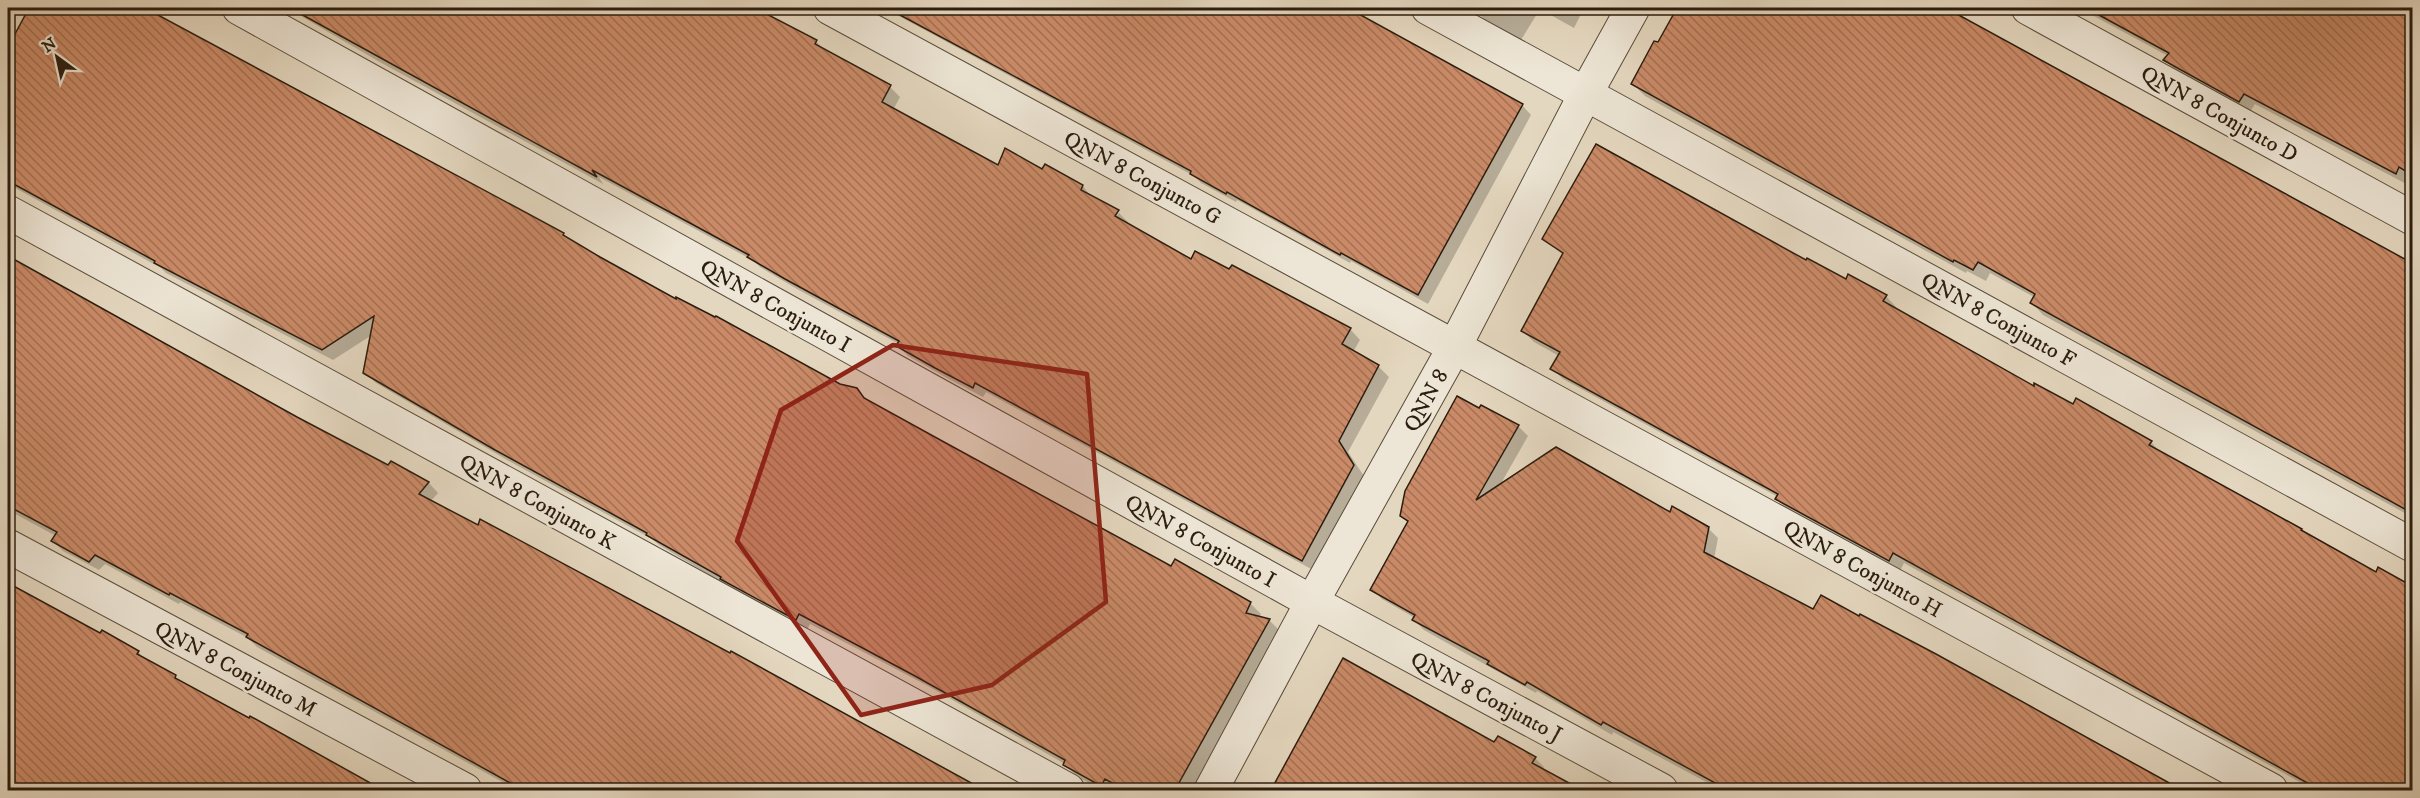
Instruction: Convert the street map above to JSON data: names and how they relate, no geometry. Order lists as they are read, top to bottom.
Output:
{
  "streets": {
    "street": [
      "QNN 8 Conjunto D",
      "QNN 8 Conjunto G",
      "QNN 8 Conjunto I",
      "QNN 8 Conjunto F",
      "QNN 8",
      "QNN 8 Conjunto K",
      "QNN 8 Conjunto H",
      "QNN 8 Conjunto M",
      "QNN 8 Conjunto J"
    ]
  },
  "crossings": [
    ["QNN 8 Conjunto G", "QNN 8"],
    ["QNN 8 Conjunto G", "QNN 8 Conjunto H"],
    ["QNN 8 Conjunto I", "QNN 8"],
    ["QNN 8 Conjunto I", "QNN 8 Conjunto J"],
    ["QNN 8 Conjunto F", "QNN 8"],
    ["QNN 8", "QNN 8 Conjunto H"],
    ["QNN 8", "QNN 8 Conjunto J"]
  ],
  "north": "top left"
}
